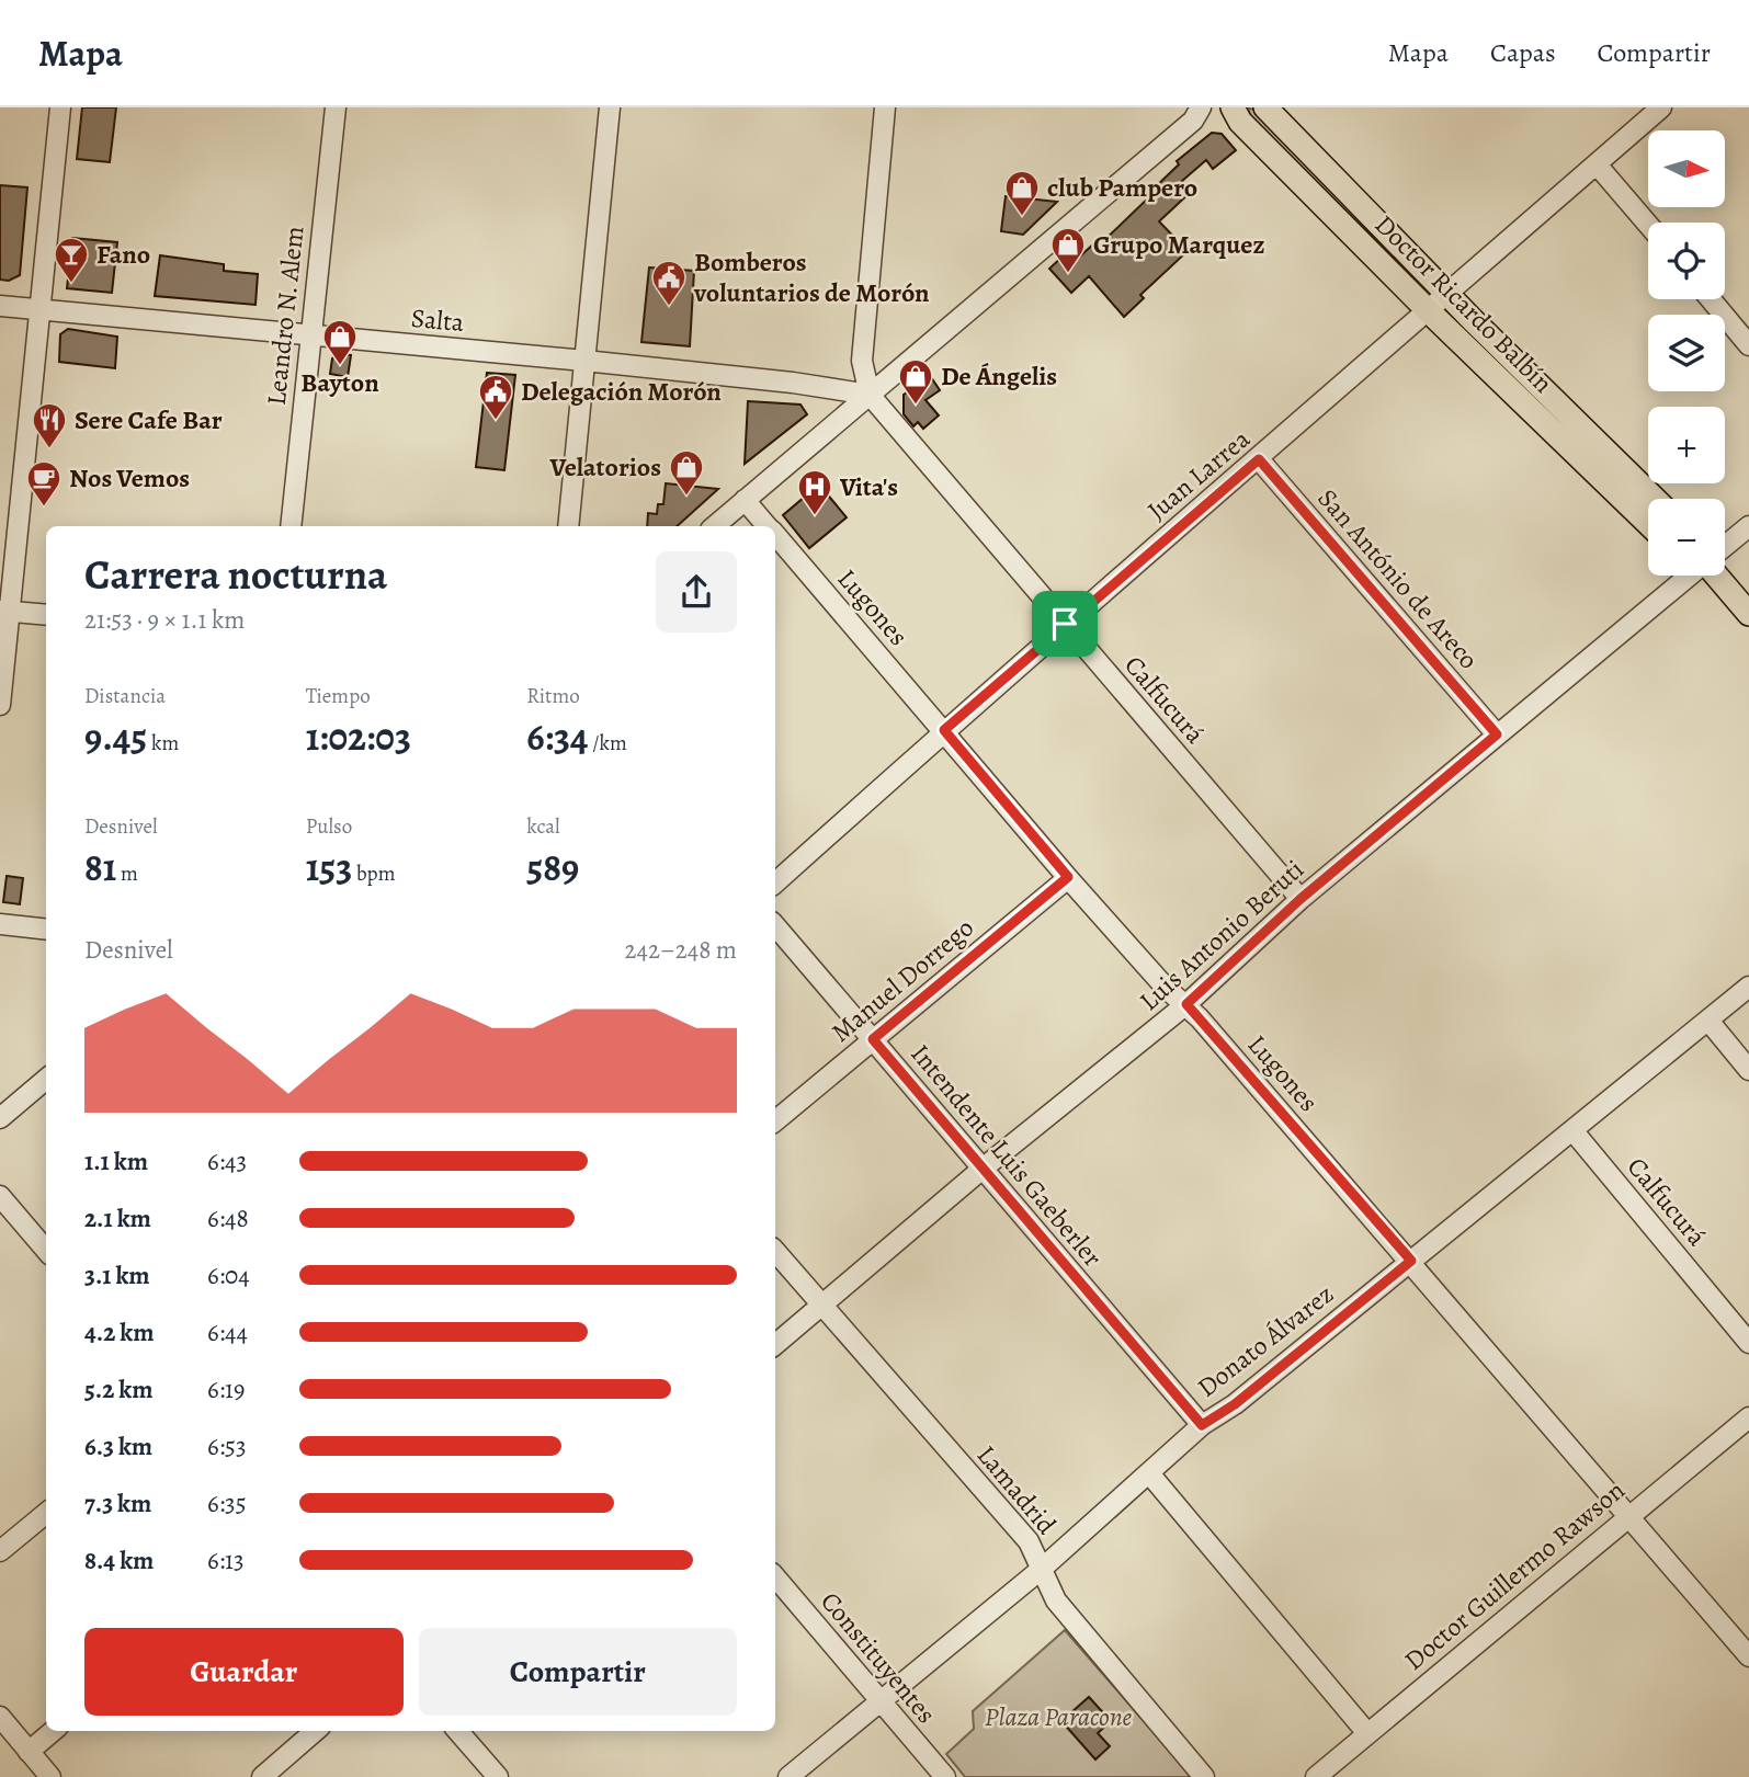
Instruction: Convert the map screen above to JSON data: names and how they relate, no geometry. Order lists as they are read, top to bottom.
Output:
{
  "streets": {
    "main road": ["Doctor Ricardo Balbín"],
    "street": [
      "Leandro N. Alem",
      "Salta",
      "Juan Larrea",
      "San António de Areco",
      "Lugones",
      "Calfucurá",
      "Luis Antonio Beruti",
      "Manuel Dorrego",
      "Intendente Luis Gaeberler",
      "Donato Álvarez",
      "Lamadrid",
      "Doctor Guillermo Rawson",
      "Constituyentes"
    ]
  },
  "crossings": [
    ["Doctor Ricardo Balbín", "Juan Larrea"],
    ["Leandro N. Alem", "Salta"],
    ["Salta", "Calfucurá"],
    ["Juan Larrea", "San António de Areco"],
    ["Juan Larrea", "Lugones"],
    ["Juan Larrea", "Calfucurá"],
    ["San António de Areco", "Luis Antonio Beruti"],
    ["Lugones", "Luis Antonio Beruti"],
    ["Lugones", "Manuel Dorrego"],
    ["Lugones", "Donato Álvarez"],
    ["Lugones", "Doctor Guillermo Rawson"],
    ["Calfucurá", "Luis Antonio Beruti"],
    ["Calfucurá", "Donato Álvarez"],
    ["Luis Antonio Beruti", "Intendente Luis Gaeberler"],
    ["Luis Antonio Beruti", "Lamadrid"],
    ["Manuel Dorrego", "Intendente Luis Gaeberler"],
    ["Intendente Luis Gaeberler", "Donato Álvarez"],
    ["Donato Álvarez", "Lamadrid"],
    ["Donato Álvarez", "Constituyentes"]
  ],
  "parks": ["Plaza Paracone"],
  "places": {
    "shop": [
      "club Pampero",
      "Grupo Marquez",
      "Bayton",
      "De Ángelis",
      "Velatorios"
    ],
    "bar": ["Fano"],
    "public building": ["Bomberos voluntarios de Morón", "Delegación Morón"],
    "restaurant": ["Sere Cafe Bar"],
    "cafe": ["Nos Vemos"],
    "hospital": ["Vita's"]
  },
  "north": "right",
  "page": {
    "header": "Mapa",
    "nav": ["Mapa", "Capas", "Compartir"],
    "map_buttons": ["+", "−"],
    "heading": ["Carrera nocturna", "21:53 · 9 × 1.1 km"],
    "stats": [
      ["Distancia", "9.45 km"],
      ["Tiempo", "1:02:03"],
      ["Ritmo", "6:34 /km"],
      ["Desnivel", "81 m"],
      ["Pulso", "153 bpm"],
      ["kcal", "589"]
    ],
    "chart": ["Desnivel", "242–248 m"],
    "list": [
      {
        "name": "1.1 km",
        "note": "6:43"
      },
      {
        "name": "2.1 km",
        "note": "6:48"
      },
      {
        "name": "3.1 km",
        "note": "6:04"
      },
      {
        "name": "4.2 km",
        "note": "6:44"
      },
      {
        "name": "5.2 km",
        "note": "6:19"
      },
      {
        "name": "6.3 km",
        "note": "6:53"
      },
      {
        "name": "7.3 km",
        "note": "6:35"
      },
      {
        "name": "8.4 km",
        "note": "6:13"
      }
    ],
    "buttons": ["Guardar", "Compartir"]
  }
}
